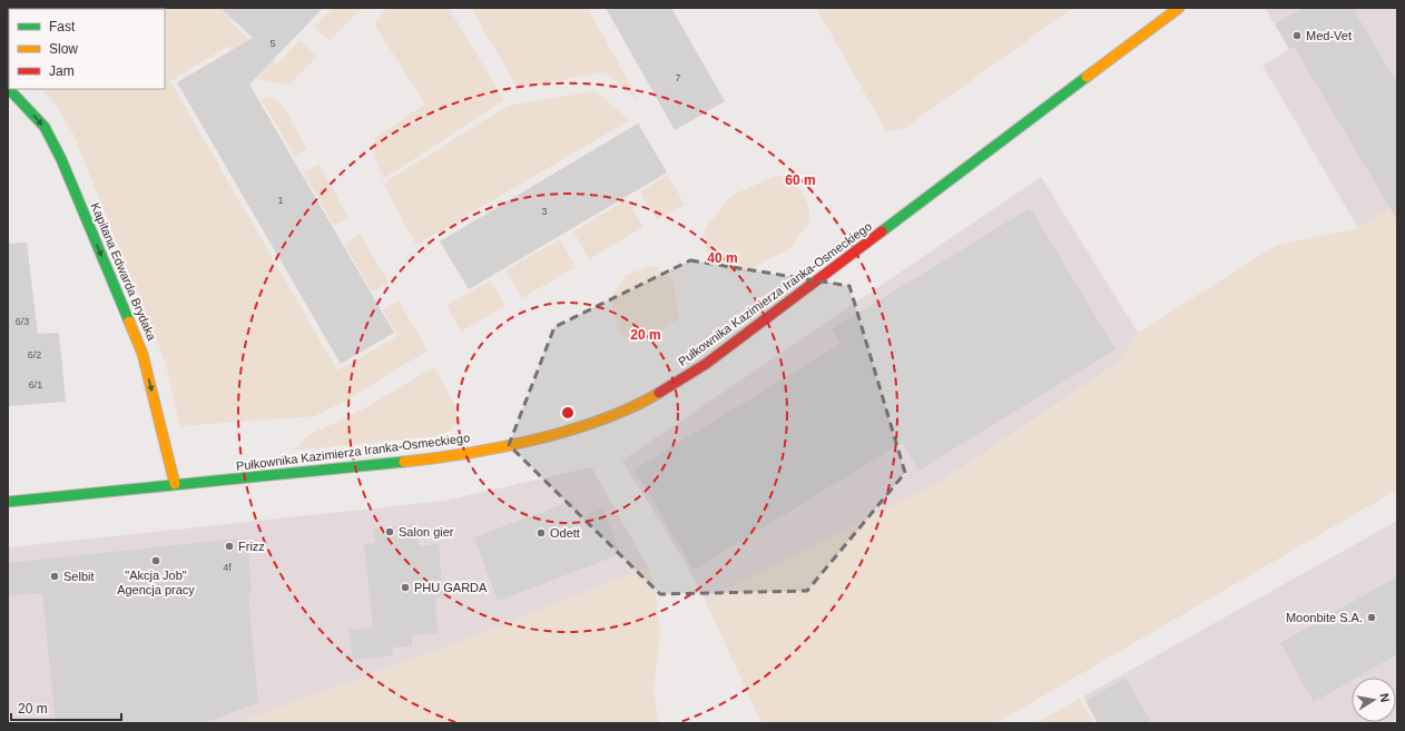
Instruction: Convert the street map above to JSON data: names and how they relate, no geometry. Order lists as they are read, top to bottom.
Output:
{
  "streets": {
    "street": ["Kapitana Edwarda Brydaka", "Pułkownika Kazimierza Iranka-Osmeckiego"]
  },
  "crossings": [
    ["Kapitana Edwarda Brydaka", "Pułkownika Kazimierza Iranka-Osmeckiego"]
  ],
  "one_way": ["Kapitana Edwarda Brydaka"],
  "places": [
    "Med-Vet",
    "Salon gier",
    "Odett",
    "Frizz",
    "\"Akcja Job\" Agencja pracy",
    "Selbit",
    "PHU GARDA",
    "Moonbite S.A."
  ],
  "house_numbers": [
    "5",
    "7",
    "1",
    "3",
    "6/3",
    "6/2",
    "6/1",
    "4f"
  ],
  "legend": ["Fast", "Slow", "Jam"],
  "scale_bar": "20 m",
  "north": "right",
  "rings": ["60 m", "40 m", "20 m"]
}
